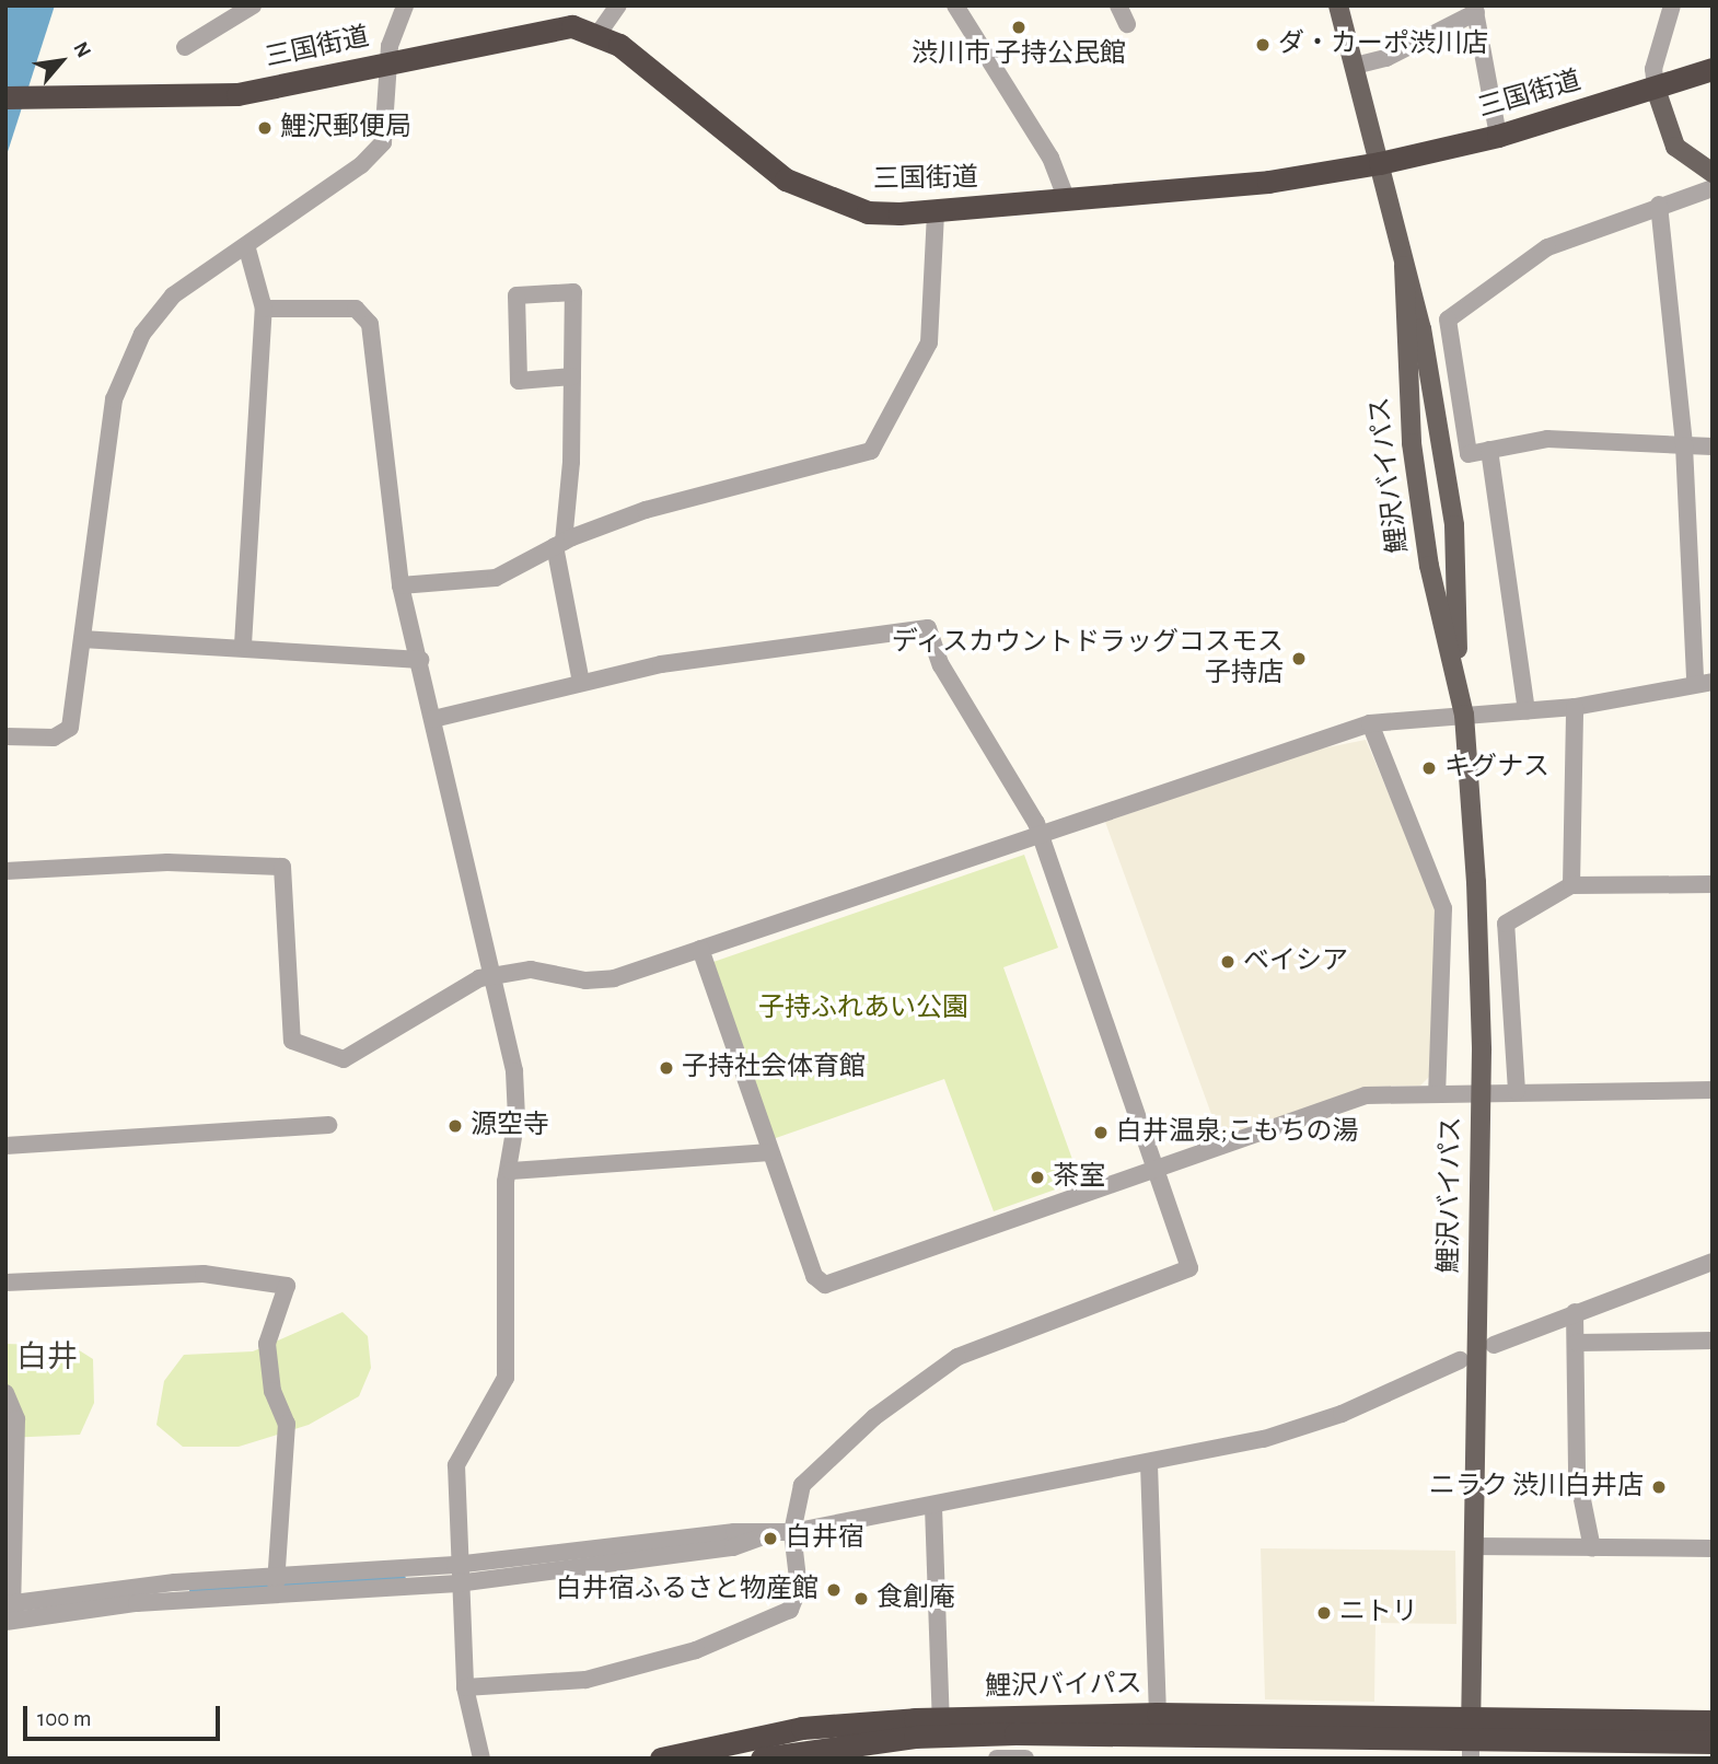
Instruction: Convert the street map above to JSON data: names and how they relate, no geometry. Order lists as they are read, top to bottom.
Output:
{
  "streets": {
    "highway": ["三国街道", "鯉沢バイパス"]
  },
  "crossings": [
    ["三国街道", "鯉沢バイパス"]
  ],
  "districts": ["白井"],
  "parks": ["子持ふれあい公園"],
  "places": [
    "渋川市 子持公民館",
    "ダ・カーポ渋川店",
    "鯉沢郵便局",
    "ディスカウントドラッグコスモス 子持店",
    "キグナス",
    "ベイシア",
    "子持社会体育館",
    "源空寺",
    "白井温泉;こもちの湯",
    "茶室",
    "ニラク 渋川白井店",
    "白井宿",
    "白井宿ふるさと物産館",
    "食創庵",
    "ニトリ"
  ],
  "scale_bar": "100 m",
  "north": "top right"
}
